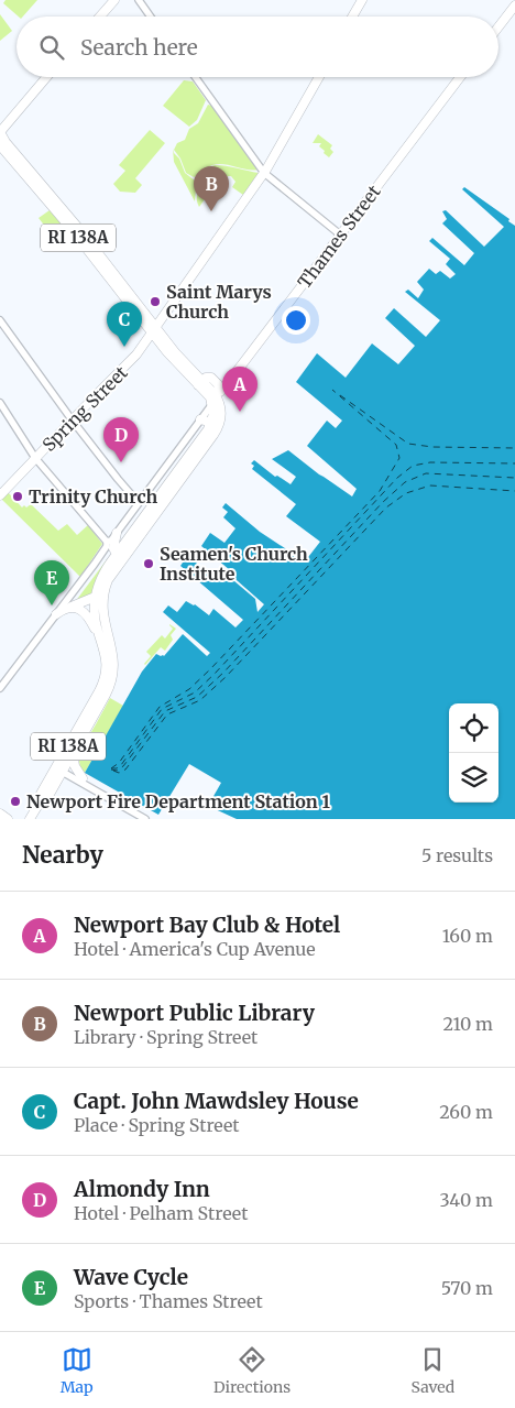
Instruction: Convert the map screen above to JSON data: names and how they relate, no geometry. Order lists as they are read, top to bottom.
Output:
{
  "streets": {
    "main road": ["Thames Street", "RI 138A", "Spring Street"]
  },
  "crossings": [
    ["Thames Street", "RI 138A"],
    ["RI 138A", "Spring Street"]
  ],
  "places": [
    "Saint Marys Church",
    "Trinity Church",
    "Seamen's Church Institute",
    "Newport Fire Department Station 1"
  ],
  "page": {
    "search": "Search here",
    "pins": [
      "B",
      "C",
      "A",
      "D",
      "E"
    ],
    "heading": ["Nearby", "5 results"],
    "list": [
      {
        "mark": "A",
        "name": "Newport Bay Club & Hotel",
        "note": "Hotel · America's Cup Avenue",
        "value": "160 m"
      },
      {
        "mark": "B",
        "name": "Newport Public Library",
        "note": "Library · Spring Street",
        "value": "210 m"
      },
      {
        "mark": "C",
        "name": "Capt. John Mawdsley House",
        "note": "Place · Spring Street",
        "value": "260 m"
      },
      {
        "mark": "D",
        "name": "Almondy Inn",
        "note": "Hotel · Pelham Street",
        "value": "340 m"
      },
      {
        "mark": "E",
        "name": "Wave Cycle",
        "note": "Sports · Thames Street",
        "value": "570 m"
      }
    ],
    "nav": ["Map", "Directions", "Saved"]
  }
}
